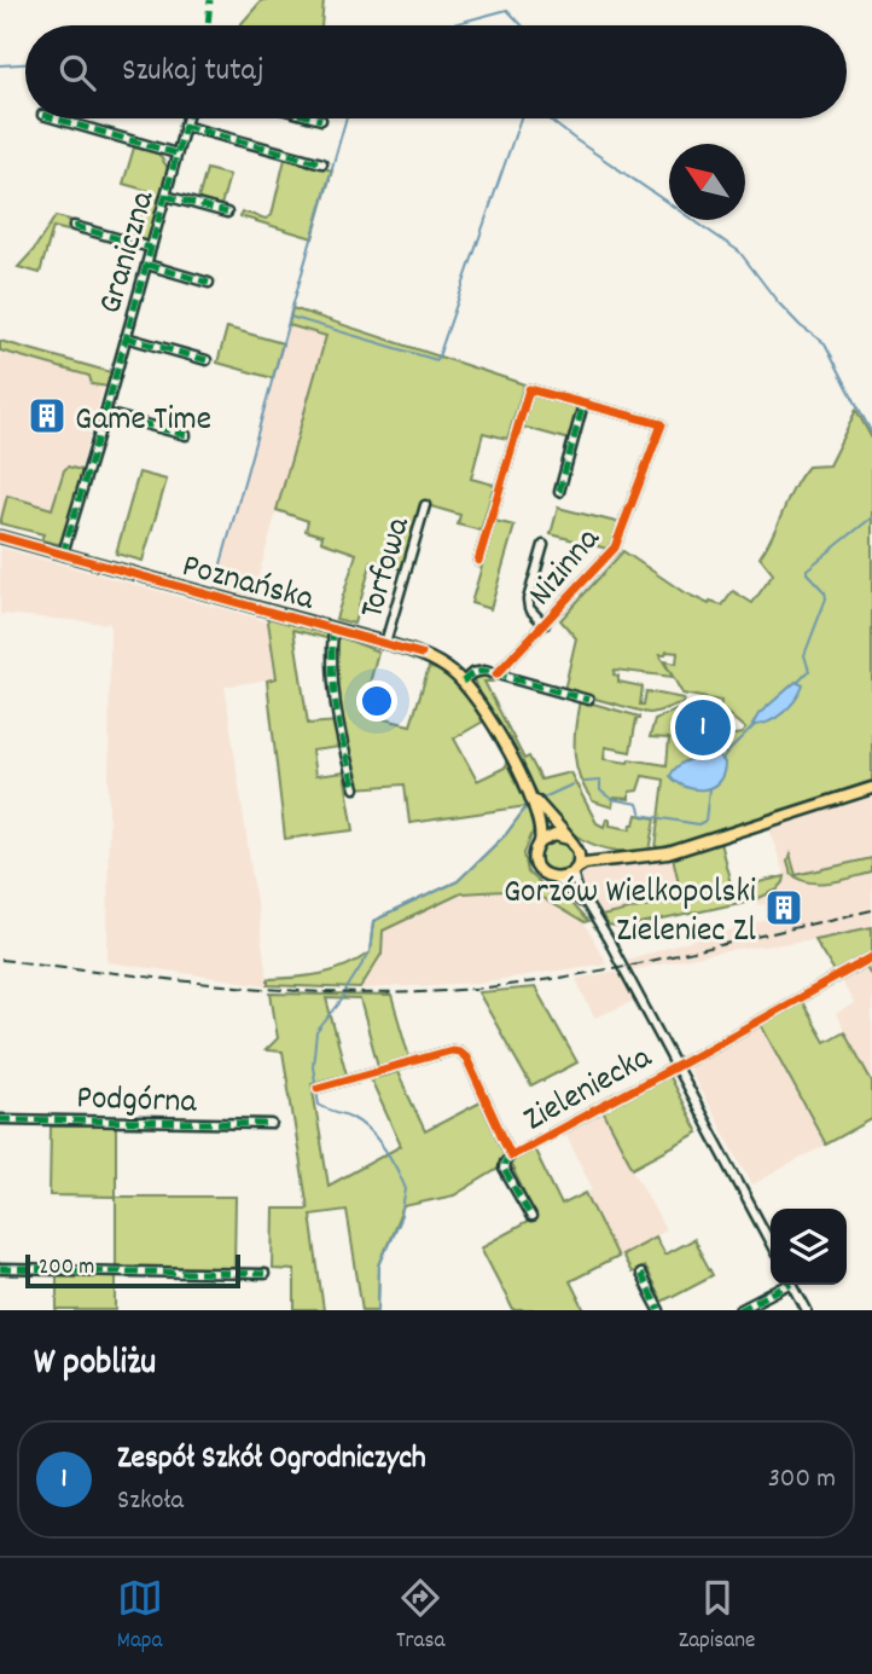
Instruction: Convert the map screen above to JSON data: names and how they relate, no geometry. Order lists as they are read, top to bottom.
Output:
{
  "streets": {
    "main road": ["Poznańska"],
    "street": [
      "Graniczna",
      "Nizinna",
      "Torfowa",
      "Zieleniecka",
      "Podgórna"
    ]
  },
  "crossings": [
    ["Graniczna", "Poznańska"],
    ["Torfowa", "Poznańska"]
  ],
  "places": {
    "building": ["Game Time", "Gorzów Wielkopolski Zieleniec Zl"]
  },
  "scale_bar": "200 m",
  "north": "top left",
  "page": {
    "search": "Szukaj tutaj",
    "pins": "1",
    "scale": "200 m",
    "heading": "W pobliżu",
    "list": [
      {
        "mark": "1",
        "name": "Zespół Szkół Ogrodniczych",
        "note": "Szkoła",
        "value": "300 m"
      }
    ],
    "nav": ["Mapa", "Trasa", "Zapisane"]
  }
}
